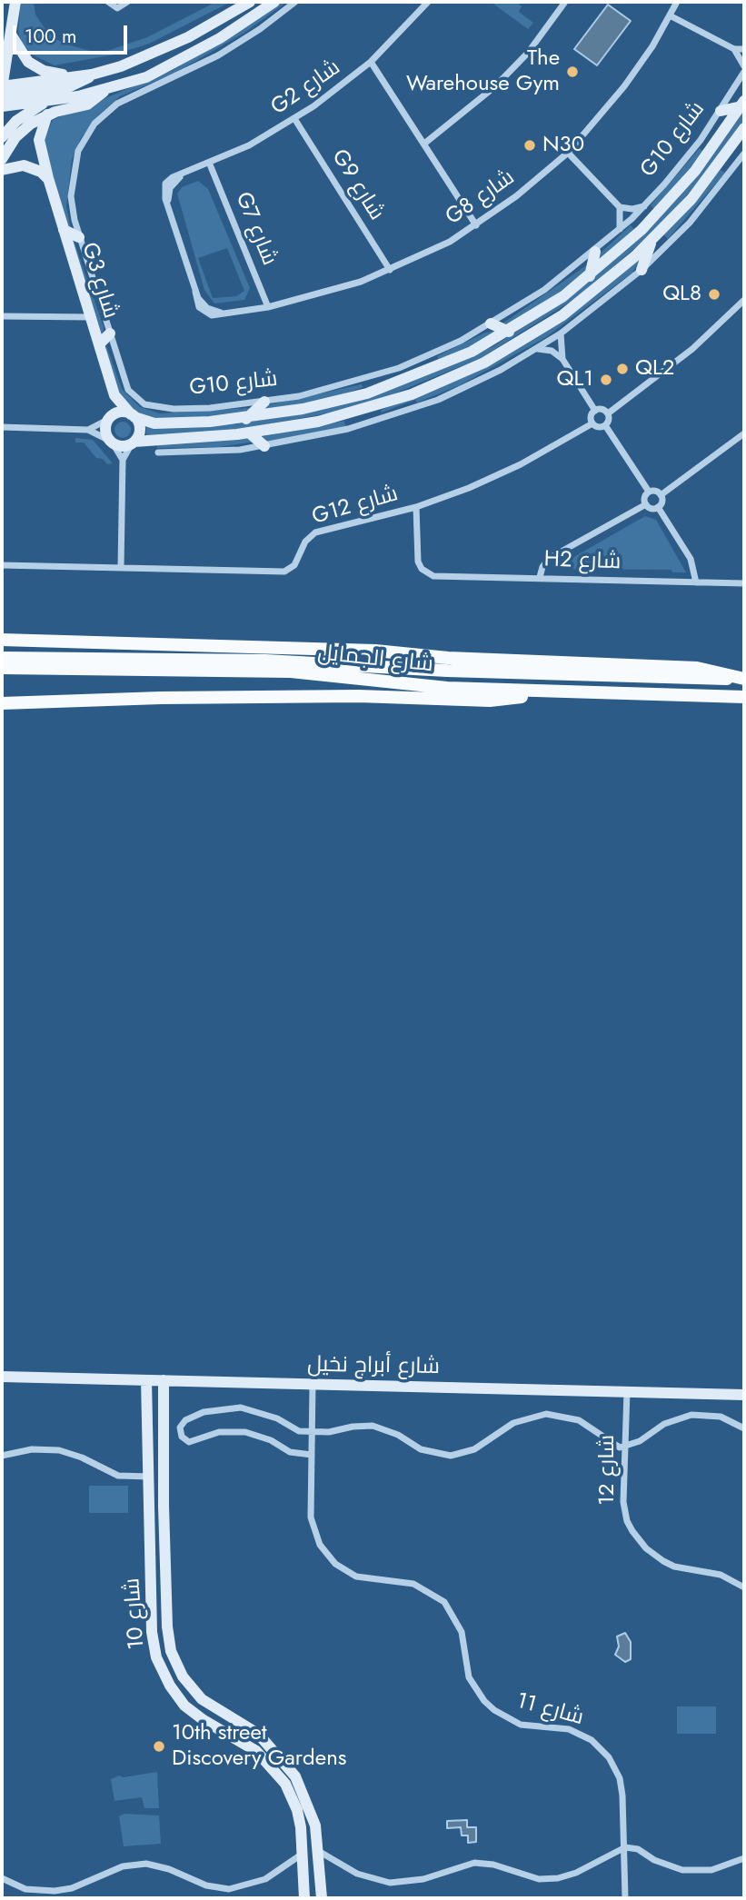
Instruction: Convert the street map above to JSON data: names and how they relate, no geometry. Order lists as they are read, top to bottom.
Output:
{
  "streets": {
    "main road": ["شارع الجمايل"],
    "street": [
      "G2 شارع",
      "G10 شارع",
      "G9 شارع",
      "G8 شارع",
      "G7 شارع",
      "G3 شارع",
      "G12 شارع",
      "H2 شارع",
      "شارع أبراج نخيل",
      "شارع 12",
      "شارع 10",
      "شارع 11"
    ]
  },
  "crossings": [
    ["G2 شارع", "G9 شارع"],
    ["G2 شارع", "G8 شارع"],
    ["G2 شارع", "G7 شارع"],
    ["G10 شارع", "G3 شارع"],
    ["G9 شارع", "G8 شارع"],
    ["G8 شارع", "G7 شارع"],
    ["G12 شارع", "H2 شارع"],
    ["شارع أبراج نخيل", "شارع 12"],
    ["شارع أبراج نخيل", "شارع 10"],
    ["شارع أبراج نخيل", "شارع 11"]
  ],
  "places": [
    "The Warehouse Gym",
    "N30",
    "QL8",
    "QL2",
    "QL1",
    "10th street Discovery Gardens"
  ],
  "scale_bar": "100 m"
}
